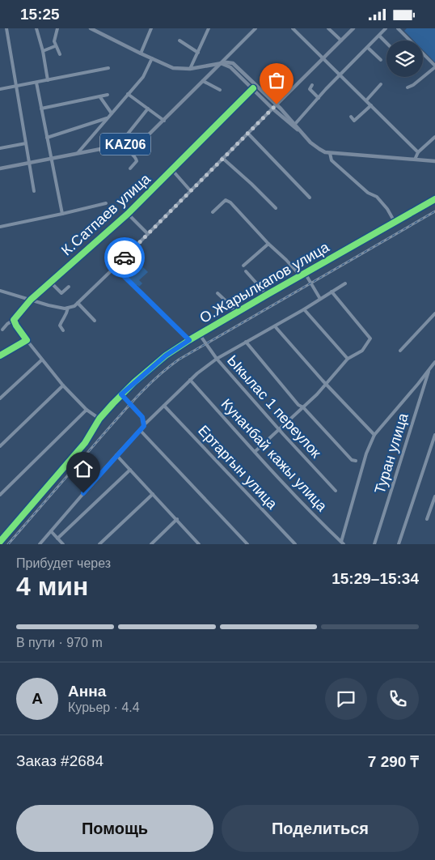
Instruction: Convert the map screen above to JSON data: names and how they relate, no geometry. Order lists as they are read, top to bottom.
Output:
{
  "streets": {
    "main road": ["KАZ06"],
    "street": [
      "К.Сатпаев улица",
      "О.Жарылкапов улица",
      "Ыкылас 1 переулок",
      "Туран улица",
      "Кунанбай кажы улица",
      "Ертаргын улица"
    ]
  },
  "crossings": [
    ["О.Жарылкапов улица", "Ыкылас 1 переулок"]
  ],
  "page": {
    "status": "15:25",
    "heading": ["4 мин", "Прибудет через", "15:29–15:34"],
    "panel": [
      "Анна",
      "Курьер · 4.4",
      "Заказ #2684",
      "7 290 ₸"
    ],
    "bar": "В пути · 970 m",
    "round": "А",
    "buttons": ["Помощь", "Поделиться"]
  }
}
